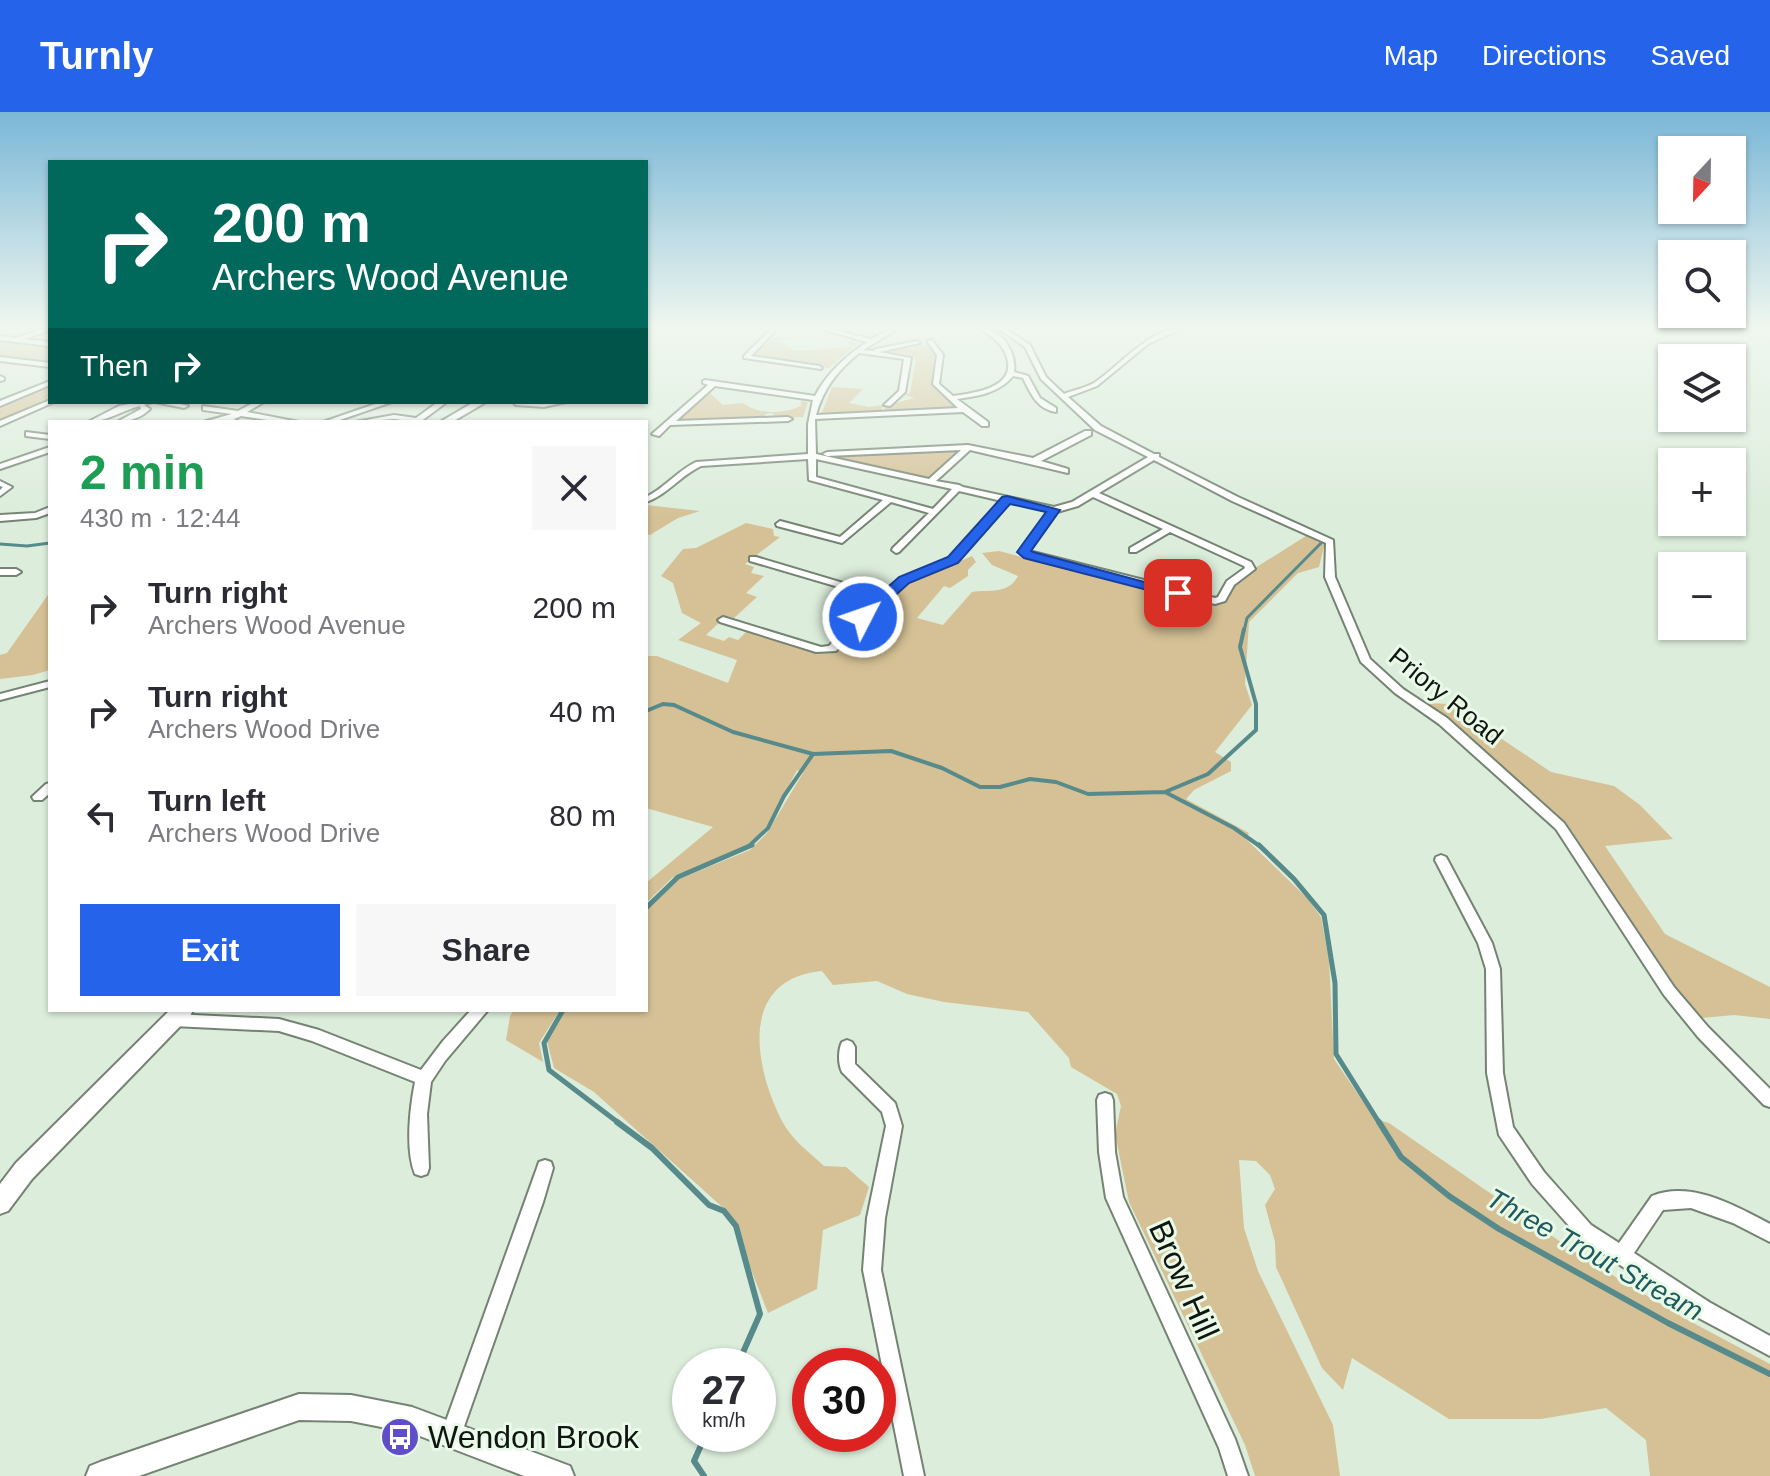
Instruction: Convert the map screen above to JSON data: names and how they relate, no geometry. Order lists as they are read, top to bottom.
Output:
{
  "streets": {
    "street": ["Priory Road", "Brow Hill"]
  },
  "water": ["Three Trout Stream"],
  "places": {
    "bus stop": ["Wendon Brook"]
  },
  "north": "bottom",
  "page": {
    "header": "Turnly",
    "nav": ["Map", "Directions", "Saved"],
    "map_buttons": ["+", "−"],
    "turn": ["200 m", "Archers Wood Avenue"],
    "then": "Then",
    "heading": ["2 min", "430 m · 12:44"],
    "list": [
      {
        "name": "Turn right",
        "note": "Archers Wood Avenue",
        "value": "200 m"
      },
      {
        "name": "Turn right",
        "note": "Archers Wood Drive",
        "value": "40 m"
      },
      {
        "name": "Turn left",
        "note": "Archers Wood Drive",
        "value": "80 m"
      }
    ],
    "buttons": ["Exit", "Share"],
    "speed": "27 km/h",
    "limit": "30"
  }
}
